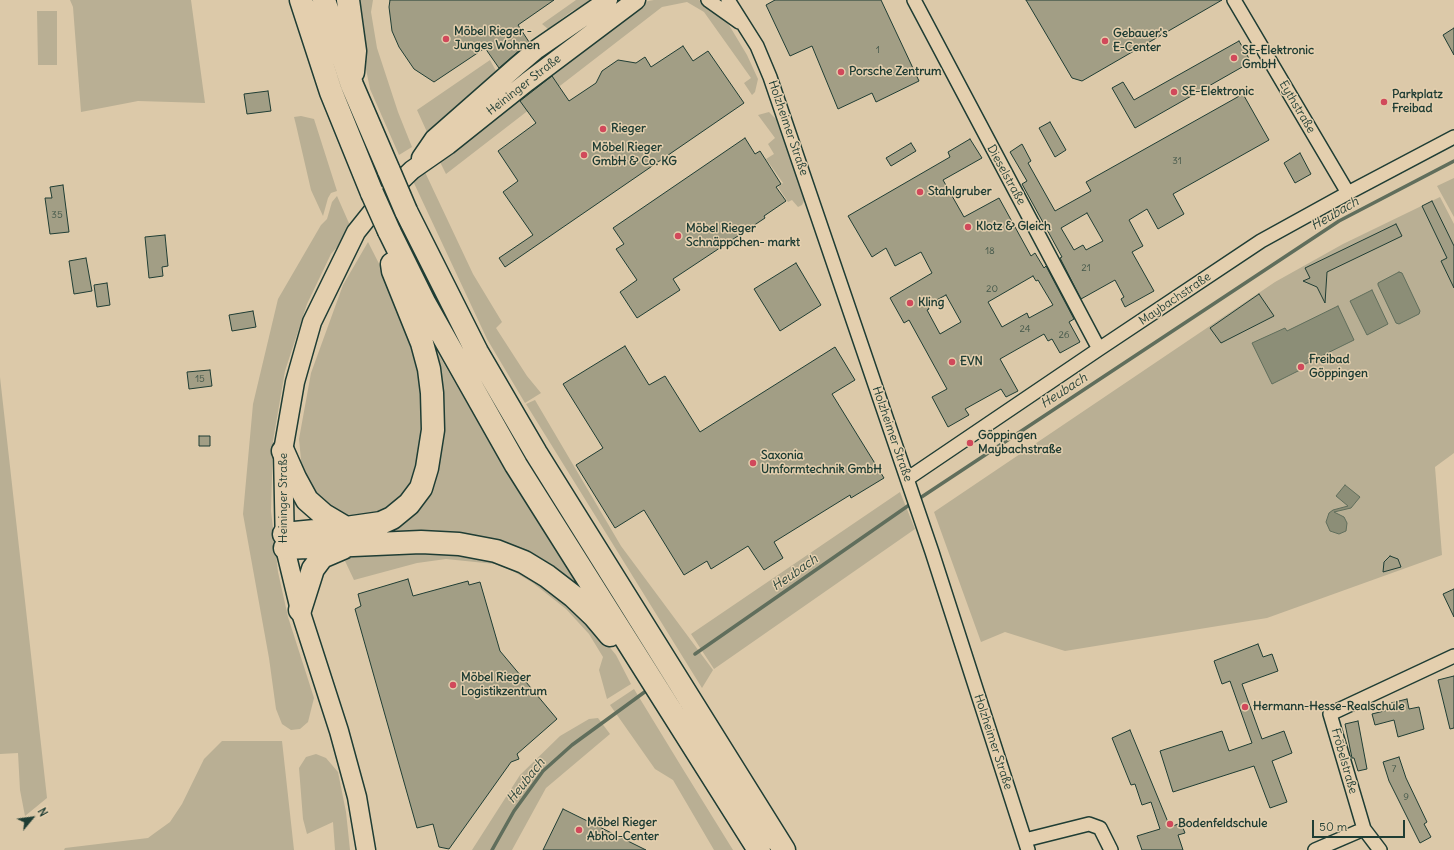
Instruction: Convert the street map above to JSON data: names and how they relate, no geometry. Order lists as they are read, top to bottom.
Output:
{
  "streets": {
    "main road": ["Heininger Straße"],
    "street": [
      "Eythstraße",
      "Holzheimer Straße",
      "Dieselstraße",
      "Maybachstraße",
      "Fröbelstraße"
    ]
  },
  "crossings": [
    ["Eythstraße", "Maybachstraße"],
    ["Holzheimer Straße", "Maybachstraße"],
    ["Dieselstraße", "Maybachstraße"]
  ],
  "water": ["Heubach"],
  "places": [
    "Möbel Rieger - Junges Wohnen",
    "Gebauer's E-Center",
    "SE-Elektronic GmbH",
    "Porsche Zentrum",
    "SE-Elektronic",
    "Parkplatz Freibad",
    "Rieger",
    "Möbel Rieger GmbH & Co. KG",
    "Stahlgruber",
    "Klotz & Gleich",
    "Möbel Rieger Schnäppchen- markt",
    "Kling",
    "EVN",
    "Freibad Göppingen",
    "Göppingen Maybachstraße",
    "Saxonia Umformtechnik GmbH",
    "Möbel Rieger Logistikzentrum",
    "Hermann-Hesse-Realschule",
    "Bodenfeldschule",
    "Möbel Rieger Abhol-Center"
  ],
  "house_numbers": [
    "1",
    "31",
    "35",
    "18",
    "21",
    "20",
    "24",
    "26",
    "15",
    "7",
    "9"
  ],
  "scale_bar": "50 m",
  "north": "top right"
}
